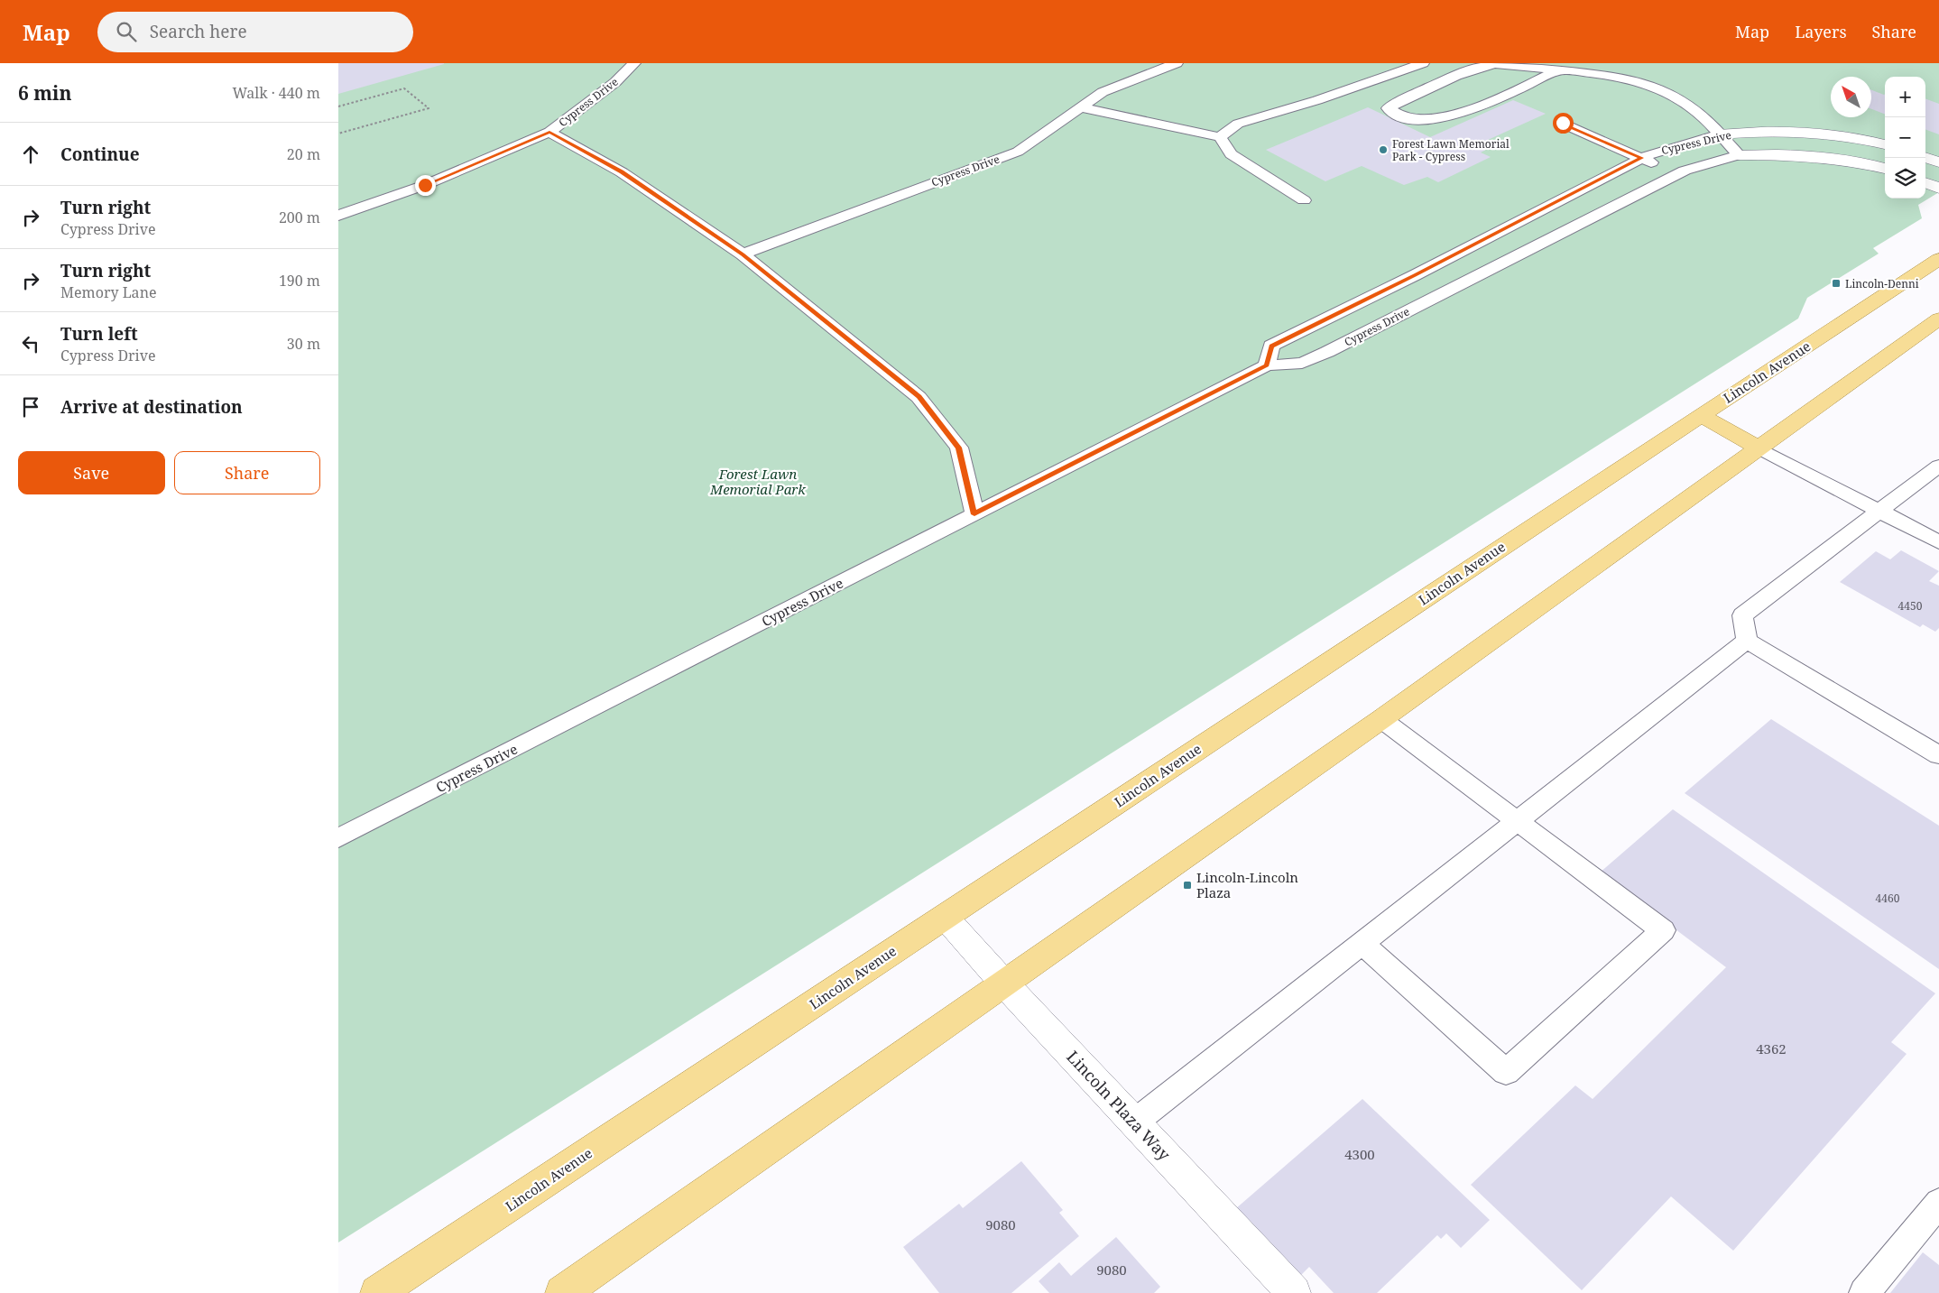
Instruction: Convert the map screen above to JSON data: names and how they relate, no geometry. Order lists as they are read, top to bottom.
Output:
{
  "streets": {
    "main road": ["Lincoln Avenue"],
    "street": ["Cypress Drive", "Lincoln Plaza Way"]
  },
  "crossings": [
    ["Lincoln Avenue", "Lincoln Plaza Way"]
  ],
  "parks": ["Forest Lawn Memorial Park"],
  "places": {
    "other": ["Forest Lawn Memorial Park - Cypress"],
    "transit": ["Lincoln-Denni", "Lincoln-Lincoln Plaza"]
  },
  "house_numbers": [
    "4450",
    "4460",
    "4362",
    "4300",
    "9080",
    "9080"
  ],
  "north": "top left",
  "page": {
    "header": "Map",
    "search": "Search here",
    "nav": ["Map", "Layers", "Share"],
    "heading": ["6 min", "Walk · 440 m"],
    "map_buttons": ["+", "−"],
    "list": [
      ["Continue", "20 m"],
      ["Turn right", "Cypress Drive", "200 m"],
      ["Turn right", "Memory Lane", "190 m"],
      ["Turn left", "Cypress Drive", "30 m"],
      "Arrive at destination"
    ],
    "buttons": ["Save", "Share"]
  }
}
